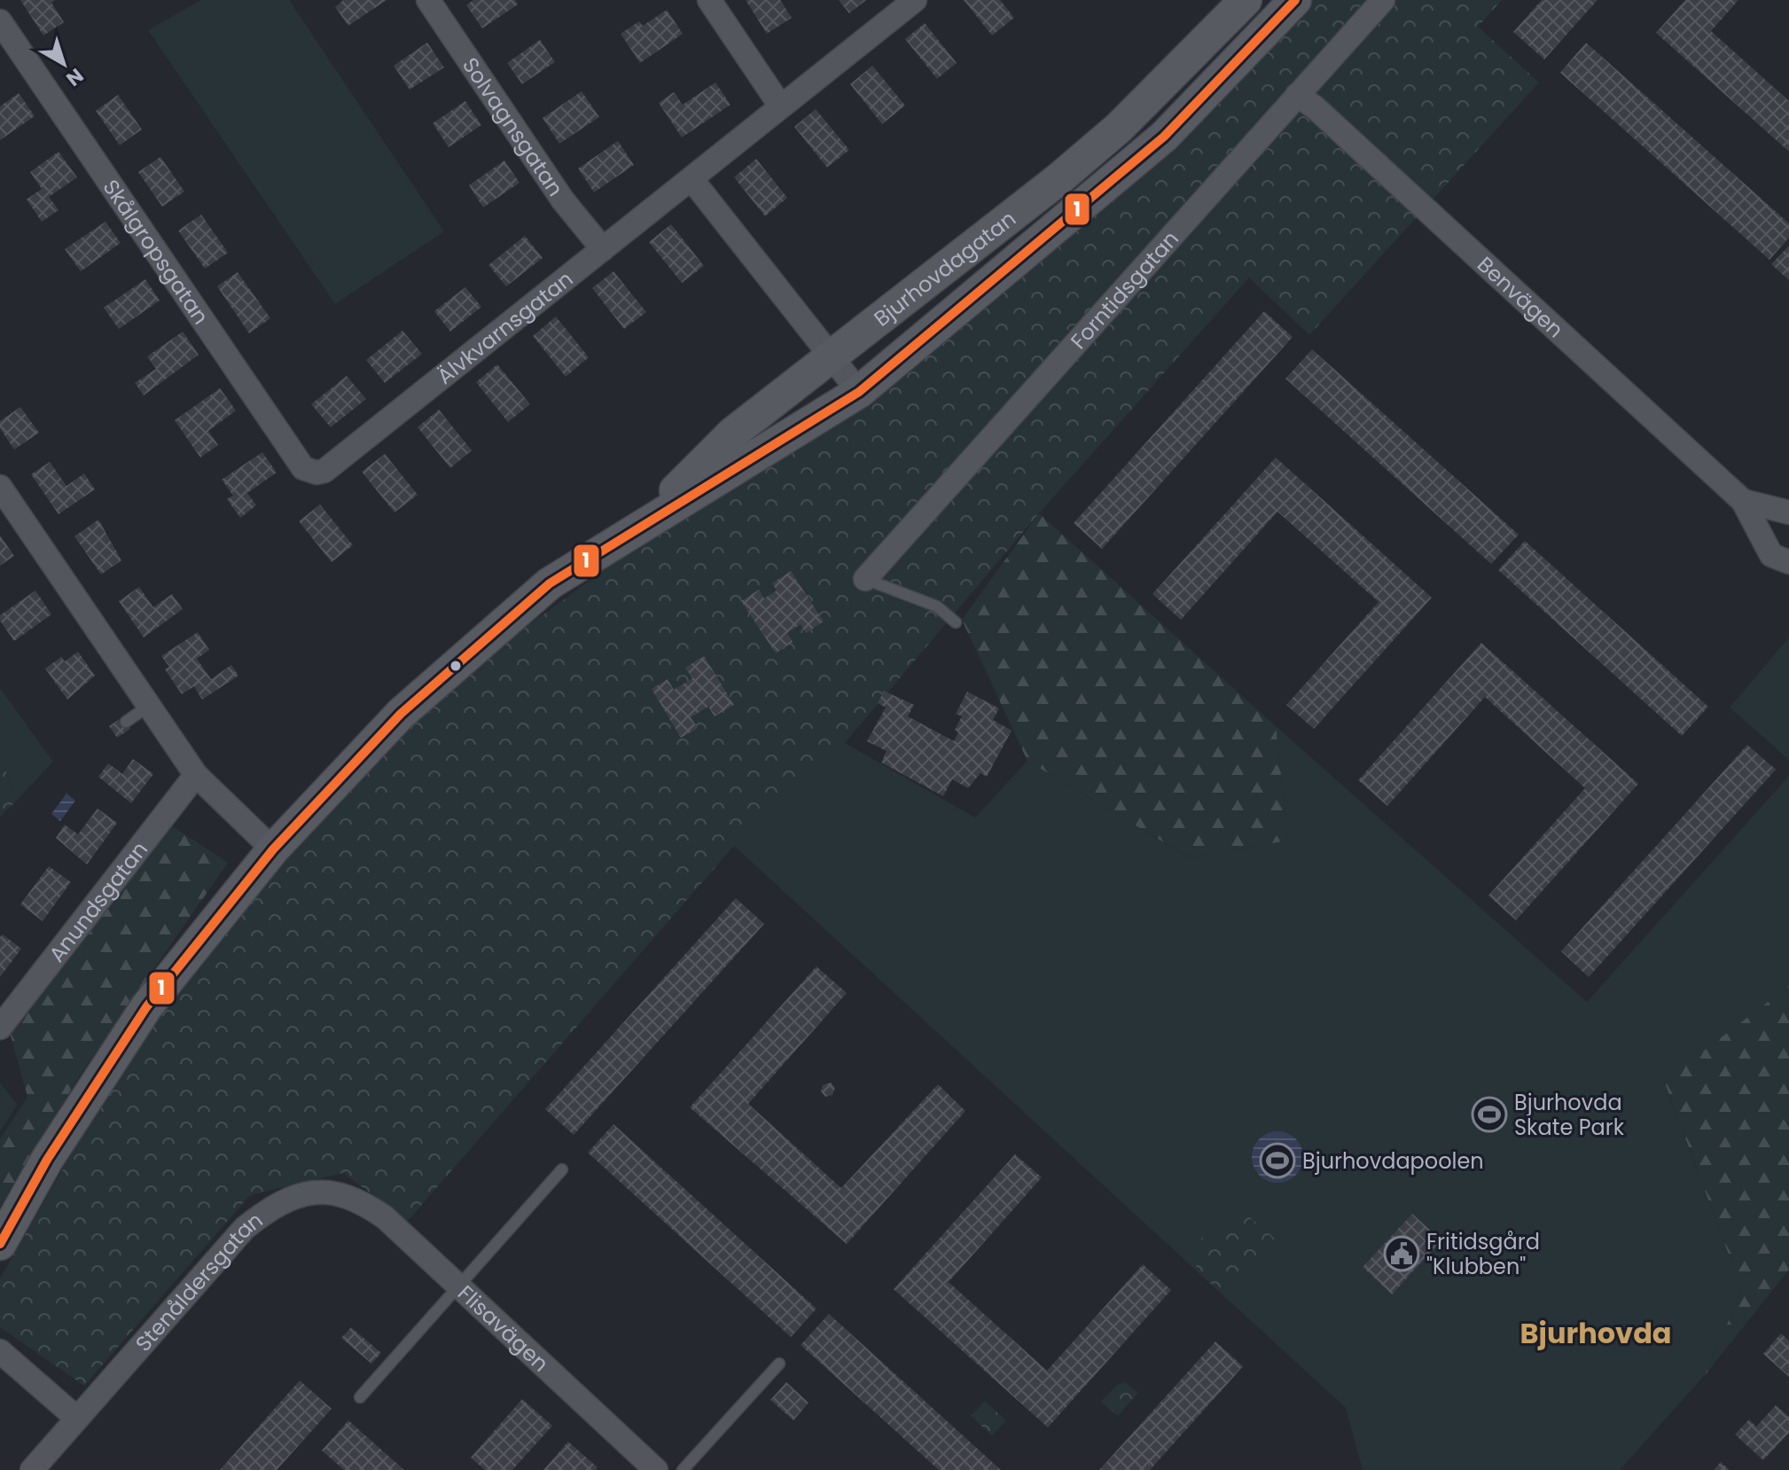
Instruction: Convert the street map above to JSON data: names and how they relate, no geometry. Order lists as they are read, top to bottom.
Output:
{
  "streets": {
    "main road": ["Bjurhovdagatan"],
    "street": [
      "Solvagnsgatan",
      "Skålgropsgatan",
      "Forntidsgatan",
      "Benvägen",
      "Älvkvarnsgatan",
      "Anundsgatan",
      "Stenåldersgatan",
      "Flisavägen"
    ]
  },
  "crossings": [
    ["Solvagnsgatan", "Älvkvarnsgatan"],
    ["Skålgropsgatan", "Älvkvarnsgatan"],
    ["Forntidsgatan", "Benvägen"],
    ["Stenåldersgatan", "Flisavägen"]
  ],
  "districts": ["Bjurhovda"],
  "places": {
    "sports": ["Bjurhovda Skate Park", "Bjurhovdapoolen"],
    "public building": ["Fritidsgård \"Klubben\""]
  },
  "lines": ["transit line 1"],
  "north": "bottom right"
}
